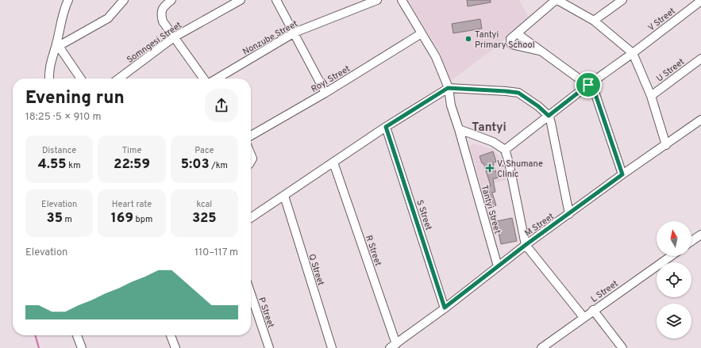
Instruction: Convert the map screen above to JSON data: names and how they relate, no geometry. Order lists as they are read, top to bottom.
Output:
{
  "streets": {
    "street": [
      "V Street",
      "Nonzube Street",
      "Somngesi Street",
      "U Street",
      "Royi Street",
      "Tantyi Street",
      "S Street",
      "M Street",
      "R Street",
      "Q Street",
      "L Street",
      "P Street"
    ]
  },
  "crossings": [
    ["Royi Street", "Tantyi Street"],
    ["Tantyi Street", "M Street"],
    ["S Street", "M Street"],
    ["M Street", "R Street"]
  ],
  "districts": ["Tantyi"],
  "places": {
    "other": ["Tantyi Primary School"],
    "health": ["V. Shumane Clinic"]
  },
  "north": "top",
  "page": {
    "heading": ["Evening run", "18:25 · 5 × 910 m"],
    "stats": [
      ["Distance", "4.55 km"],
      ["Time", "22:59"],
      ["Pace", "5:03 /km"],
      ["Elevation", "35 m"],
      ["Heart rate", "169 bpm"],
      ["kcal", "325"]
    ],
    "chart": ["Elevation", "110–117 m"]
  }
}
